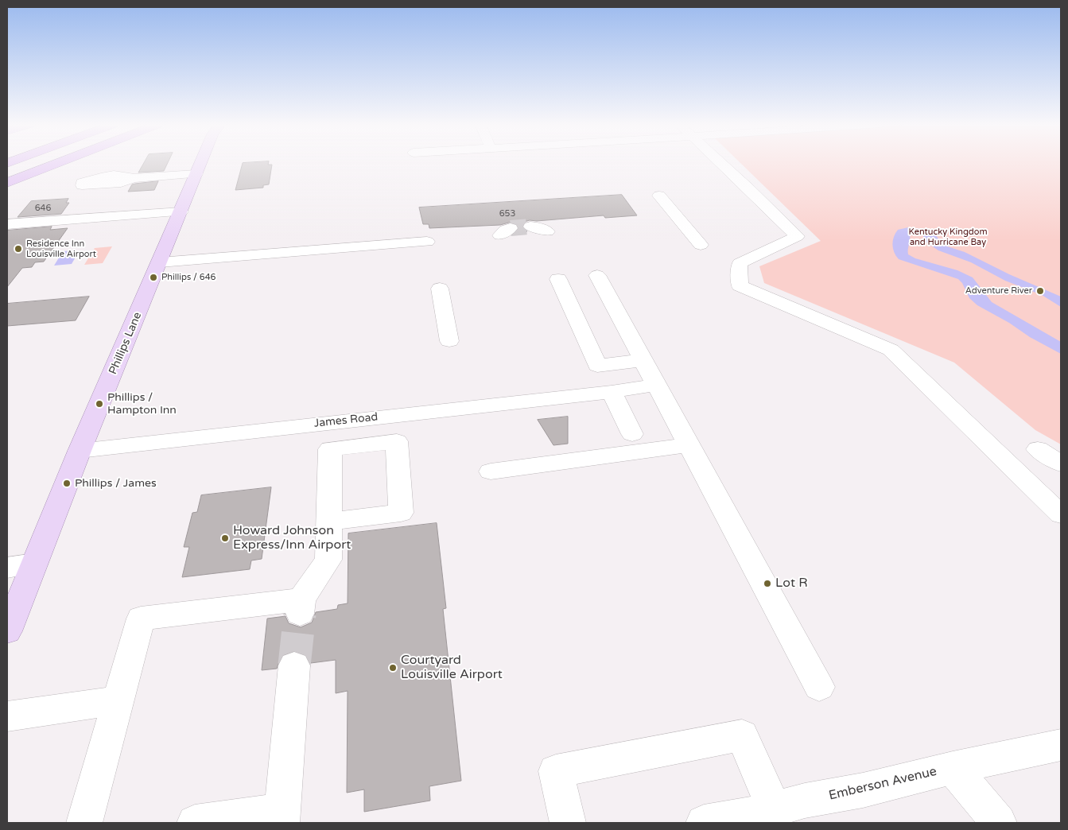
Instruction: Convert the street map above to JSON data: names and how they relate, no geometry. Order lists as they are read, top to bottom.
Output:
{
  "streets": {
    "main road": ["Phillips Lane"],
    "street": ["James Road", "Emberson Avenue"]
  },
  "crossings": [
    ["Phillips Lane", "James Road"]
  ],
  "parks": ["Kentucky Kingdom and Hurricane Bay"],
  "places": [
    "Residence Inn Louisville Airport",
    "Phillips / 646",
    "Adventure River",
    "Phillips / Hampton Inn",
    "Phillips / James",
    "Howard Johnson Express/Inn Airport",
    "Lot R",
    "Courtyard Louisville Airport"
  ],
  "house_numbers": ["646", "653"]
}
